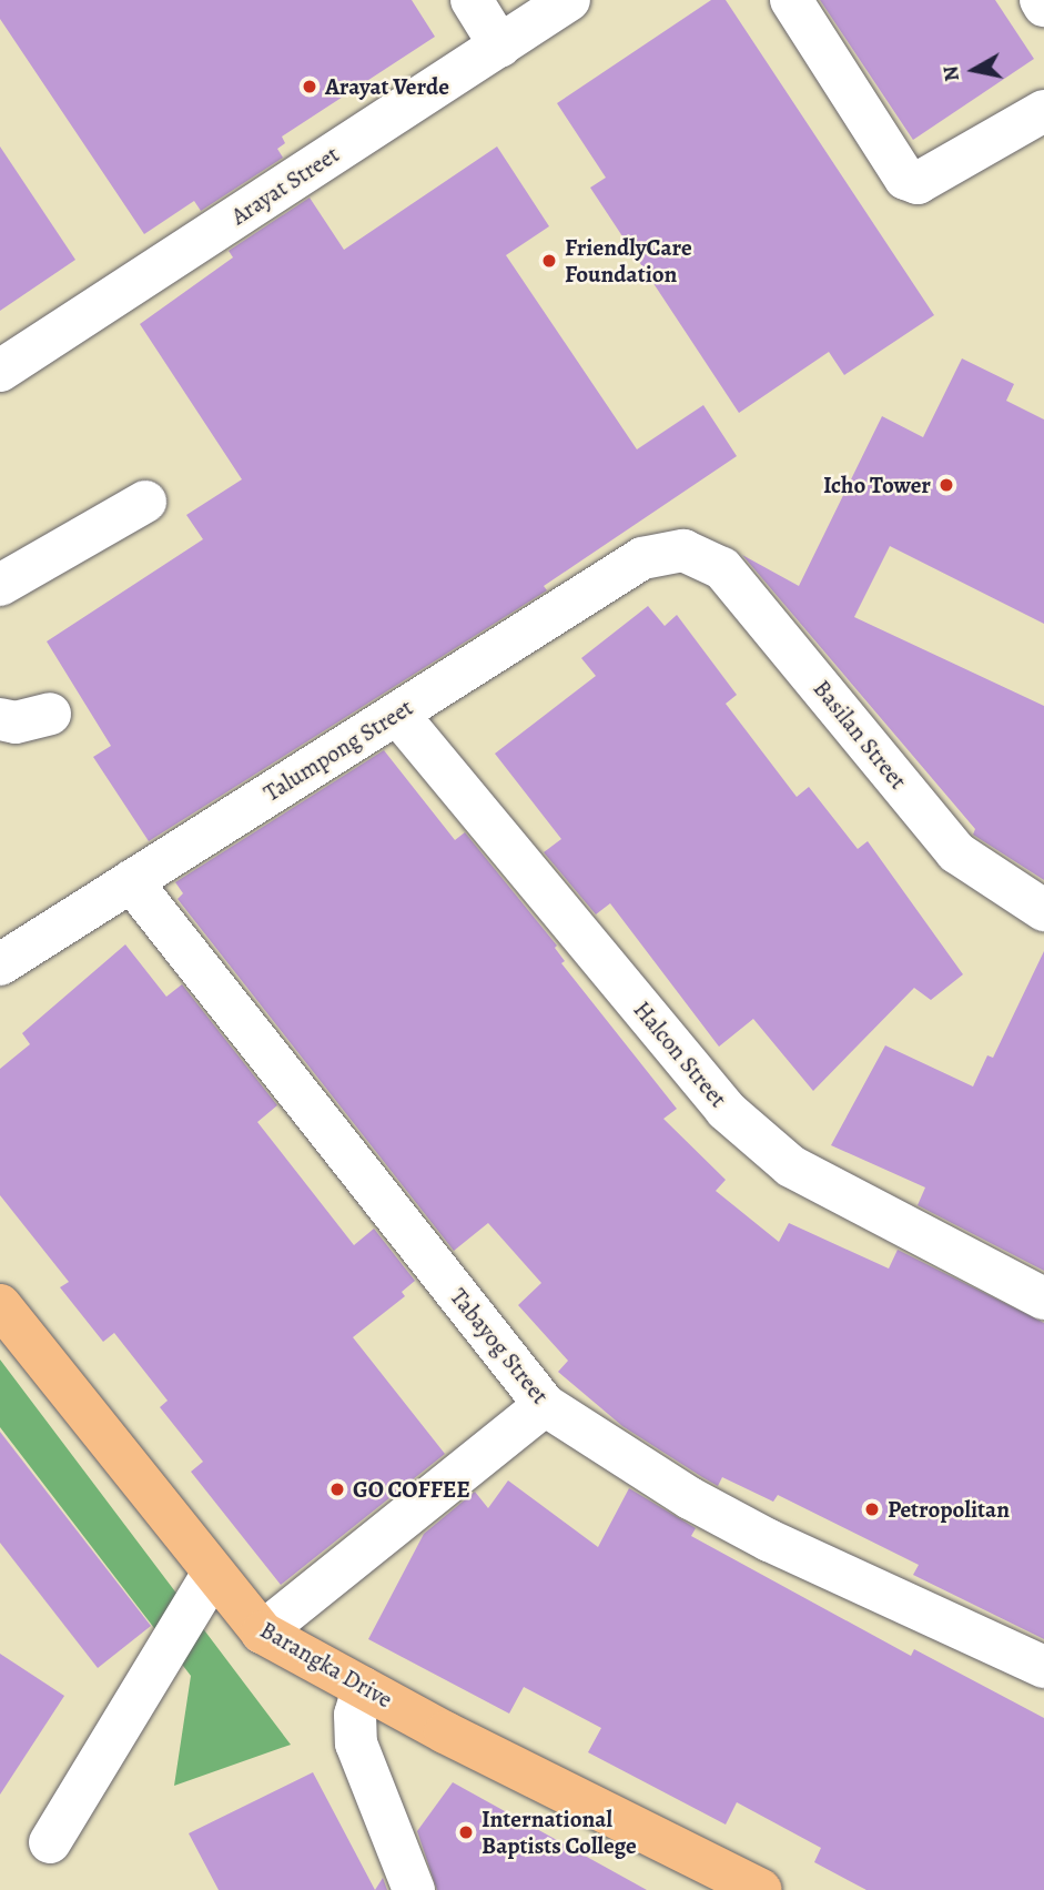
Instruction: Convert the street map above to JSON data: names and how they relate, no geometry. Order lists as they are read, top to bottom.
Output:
{
  "streets": {
    "main road": ["Barangka Drive"],
    "street": [
      "Arayat Street",
      "Basilan Street",
      "Talumpong Street",
      "Halcon Street",
      "Tabayog Street"
    ]
  },
  "crossings": [
    ["Basilan Street", "Talumpong Street"],
    ["Talumpong Street", "Halcon Street"],
    ["Talumpong Street", "Tabayog Street"]
  ],
  "places": [
    "Arayat Verde",
    "FriendlyCare Foundation",
    "Icho Tower",
    "GO COFFEE",
    "Petropolitan",
    "International Baptists College"
  ],
  "north": "left"
}
